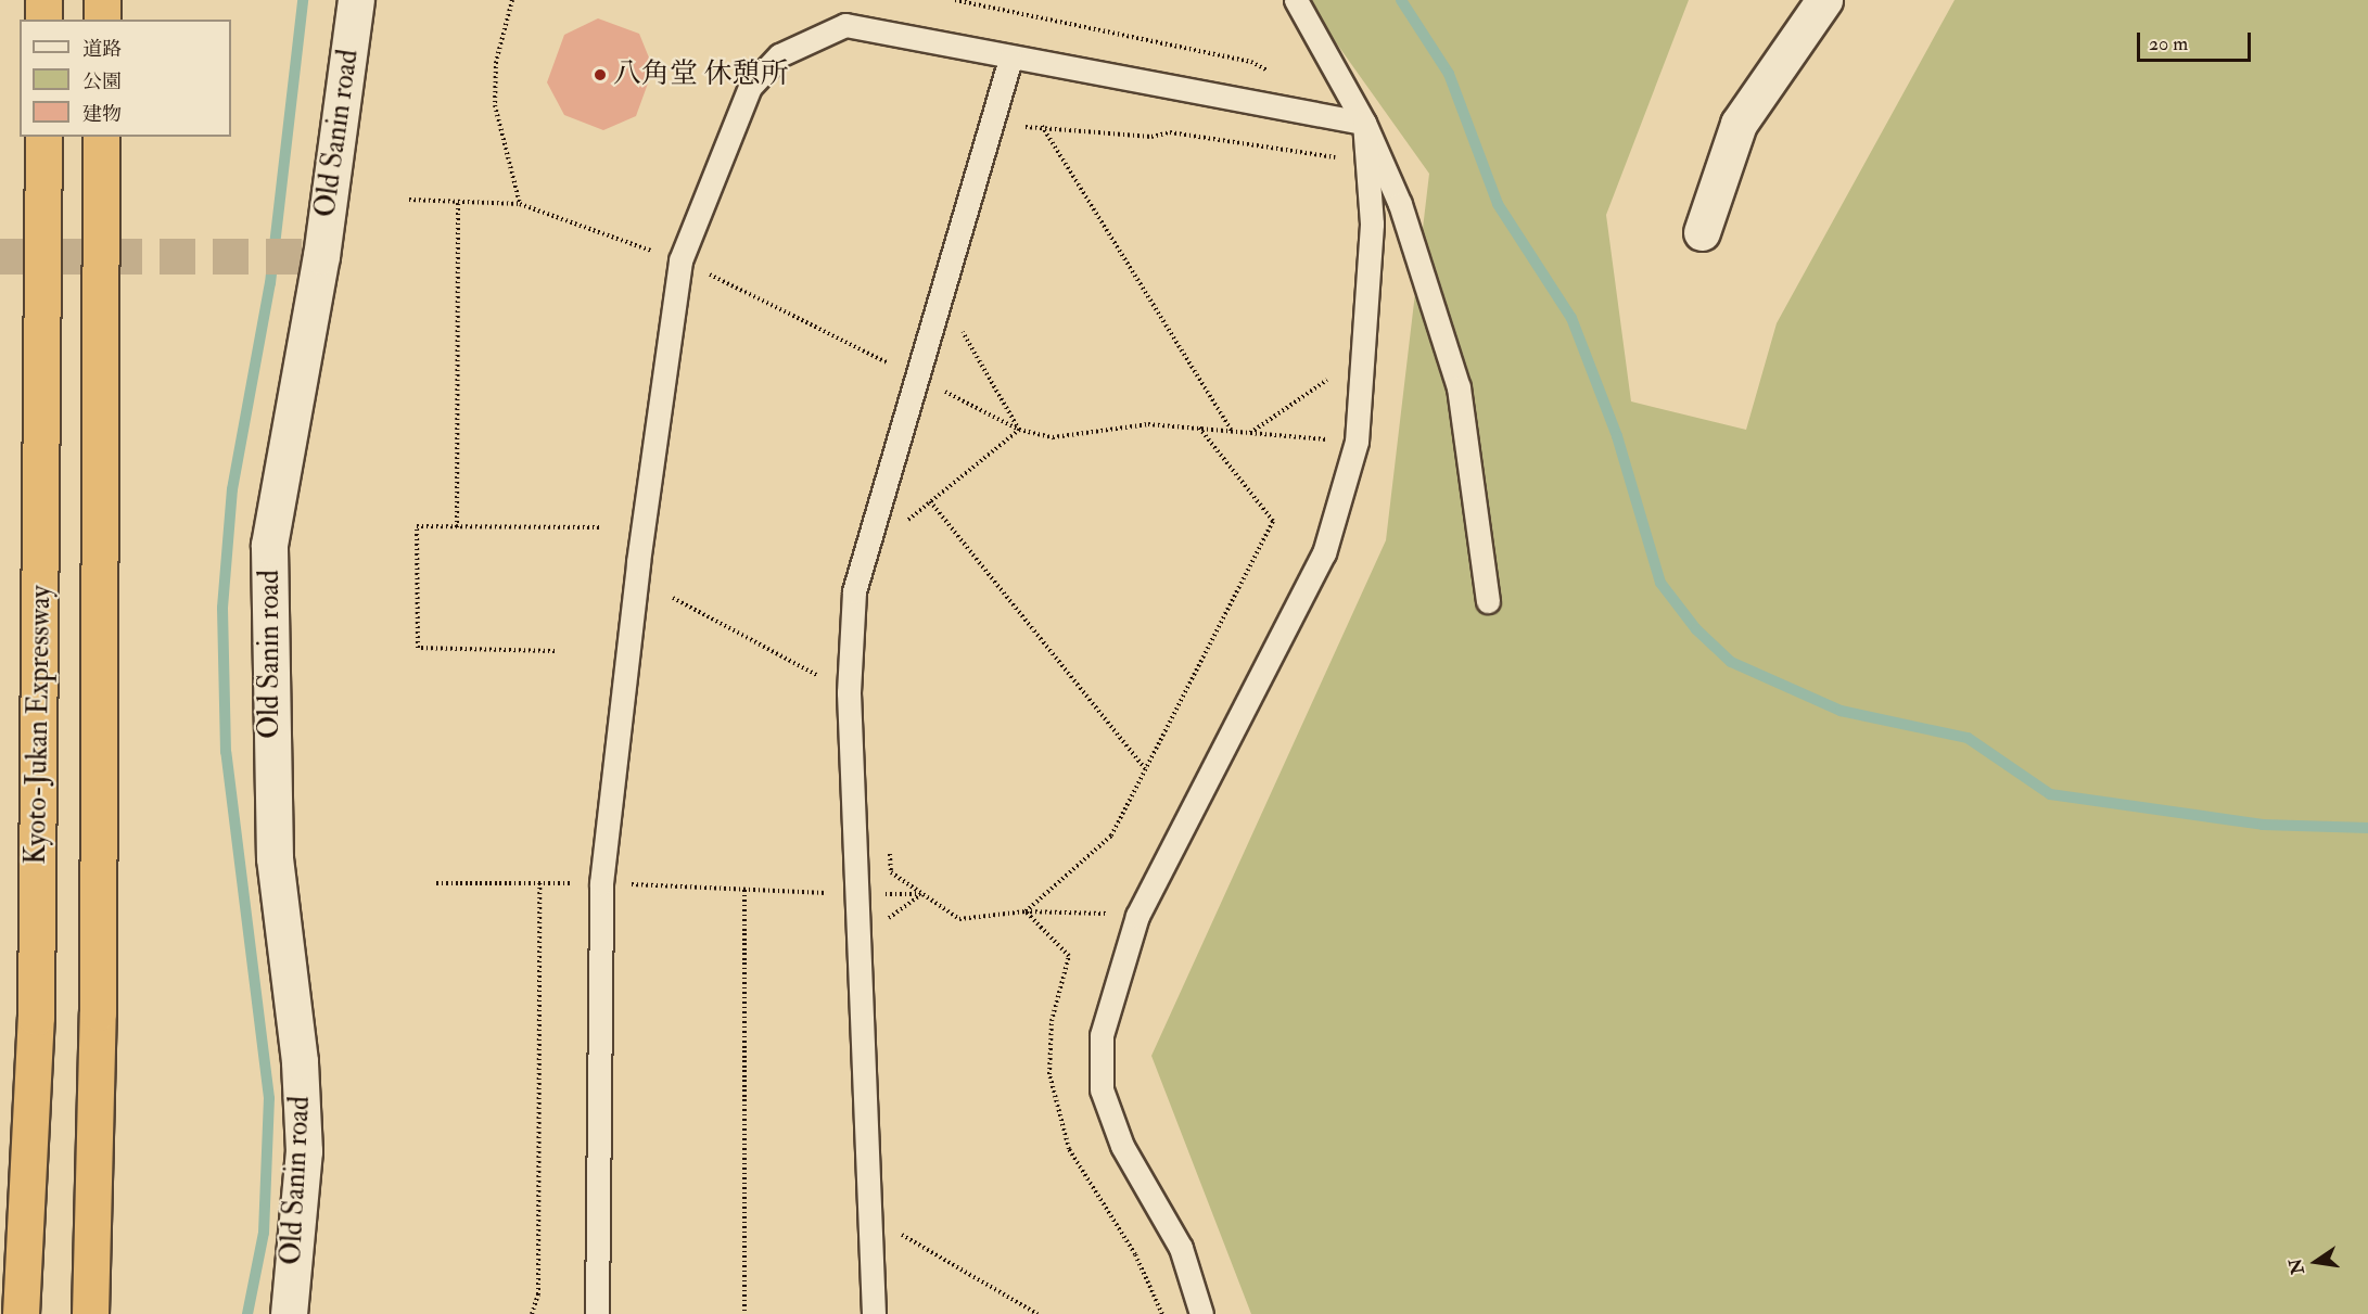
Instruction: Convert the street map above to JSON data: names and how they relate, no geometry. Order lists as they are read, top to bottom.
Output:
{
  "streets": {
    "highway": ["Kyoto-Jukan Expressway"],
    "street": ["Old Sanin road"]
  },
  "places": ["八角堂 休憩所"],
  "legend": ["道路", "公園", "建物"],
  "scale_bar": "20 m",
  "north": "left"
}
